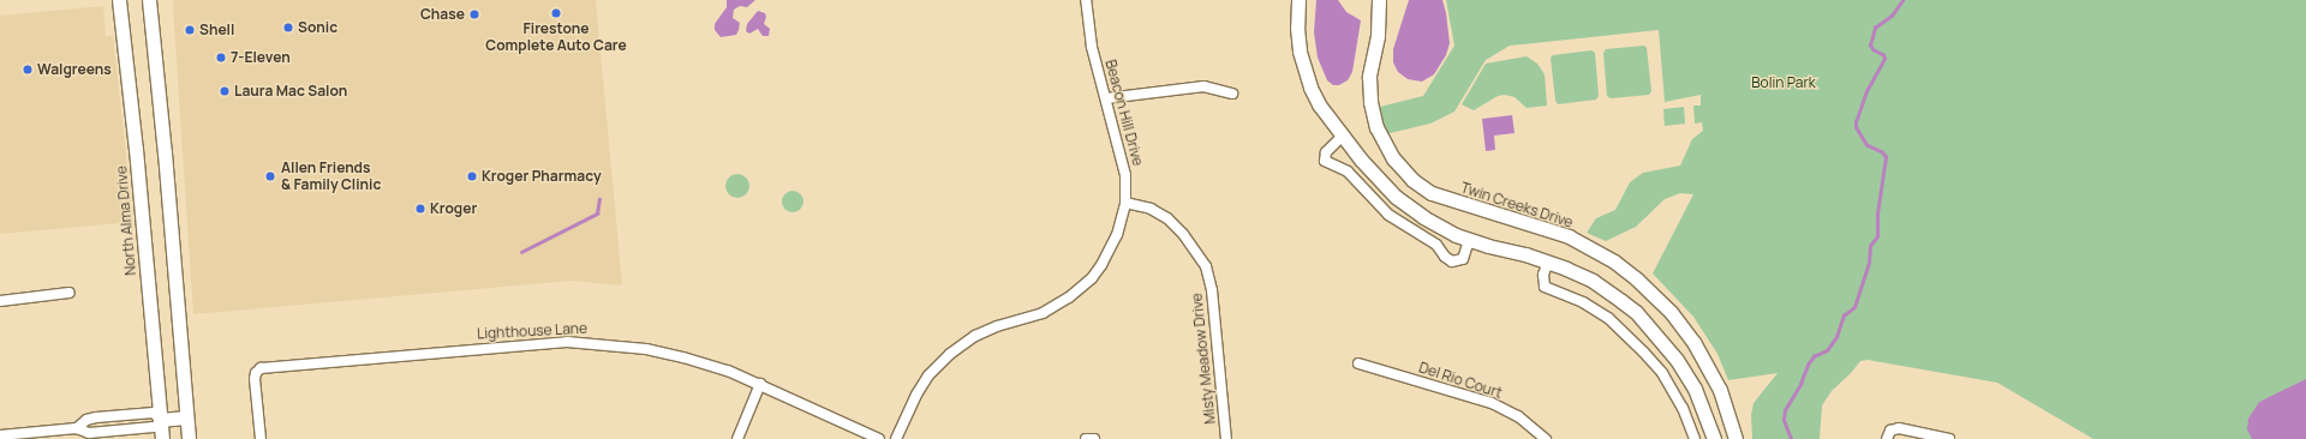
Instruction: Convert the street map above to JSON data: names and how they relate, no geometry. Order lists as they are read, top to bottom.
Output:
{
  "streets": {
    "street": [
      "Beacon Hill Drive",
      "Twin Creeks Drive",
      "North Alma Drive",
      "Lighthouse Lane",
      "Misty Meadow Drive",
      "Del Rio Court"
    ]
  },
  "crossings": [
    ["Beacon Hill Drive", "Misty Meadow Drive"]
  ],
  "parks": ["Bolin Park"],
  "places": [
    "Firestone Complete Auto Care",
    "Chase",
    "Sonic",
    "Shell",
    "7-Eleven",
    "Walgreens",
    "Laura Mac Salon",
    "Allen Friends & Family Clinic",
    "Kroger Pharmacy",
    "Kroger"
  ]
}
